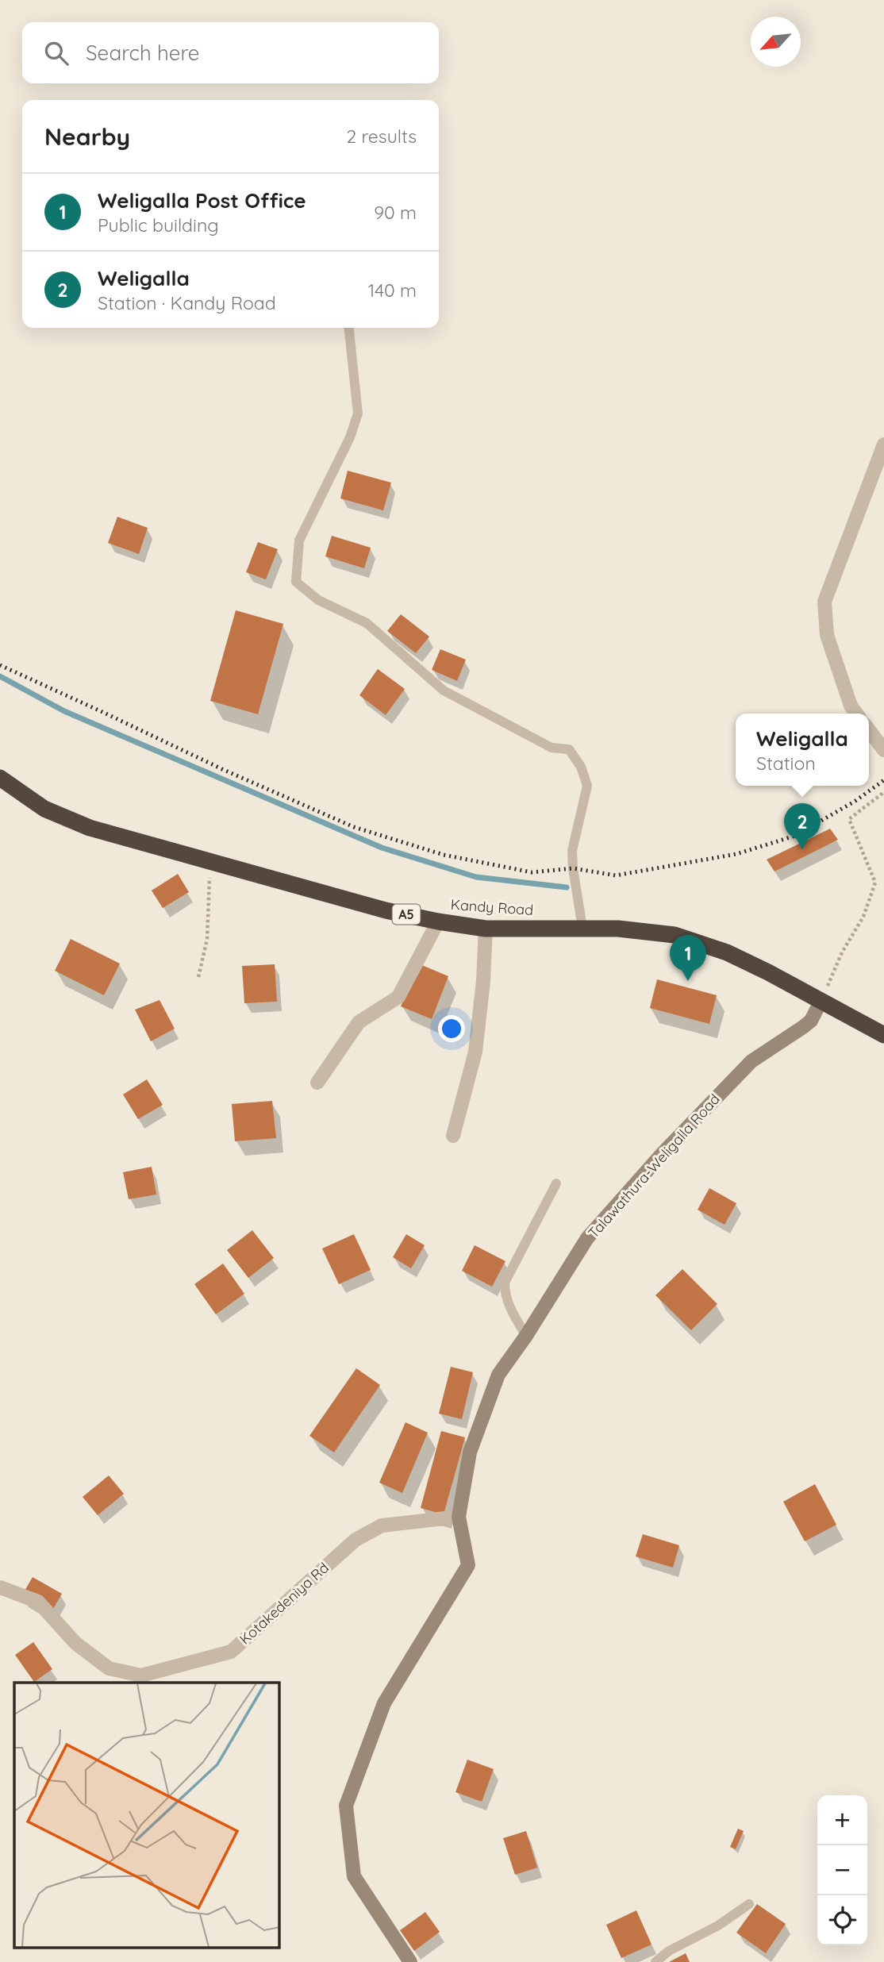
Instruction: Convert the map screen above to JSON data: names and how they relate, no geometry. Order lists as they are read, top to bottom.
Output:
{
  "streets": {
    "highway": ["Kandy Road", "A5"],
    "street": ["Talawathura-Weligalla Road", "Kotakedeniya Rd"]
  },
  "crossings": [
    ["Kandy Road", "Talawathura-Weligalla Road"],
    ["Talawathura-Weligalla Road", "Kotakedeniya Rd"]
  ],
  "north": "bottom left",
  "page": {
    "search": "Search here",
    "heading": ["Nearby", "2 results"],
    "list": [
      {
        "mark": "1",
        "name": "Weligalla Post Office",
        "note": "Public building",
        "value": "90 m"
      },
      {
        "mark": "2",
        "name": "Weligalla",
        "note": "Station · Kandy Road",
        "value": "140 m"
      }
    ],
    "popup": ["Weligalla", "Station"],
    "pins": ["2", "1"],
    "map_buttons": ["+", "−"]
  }
}
